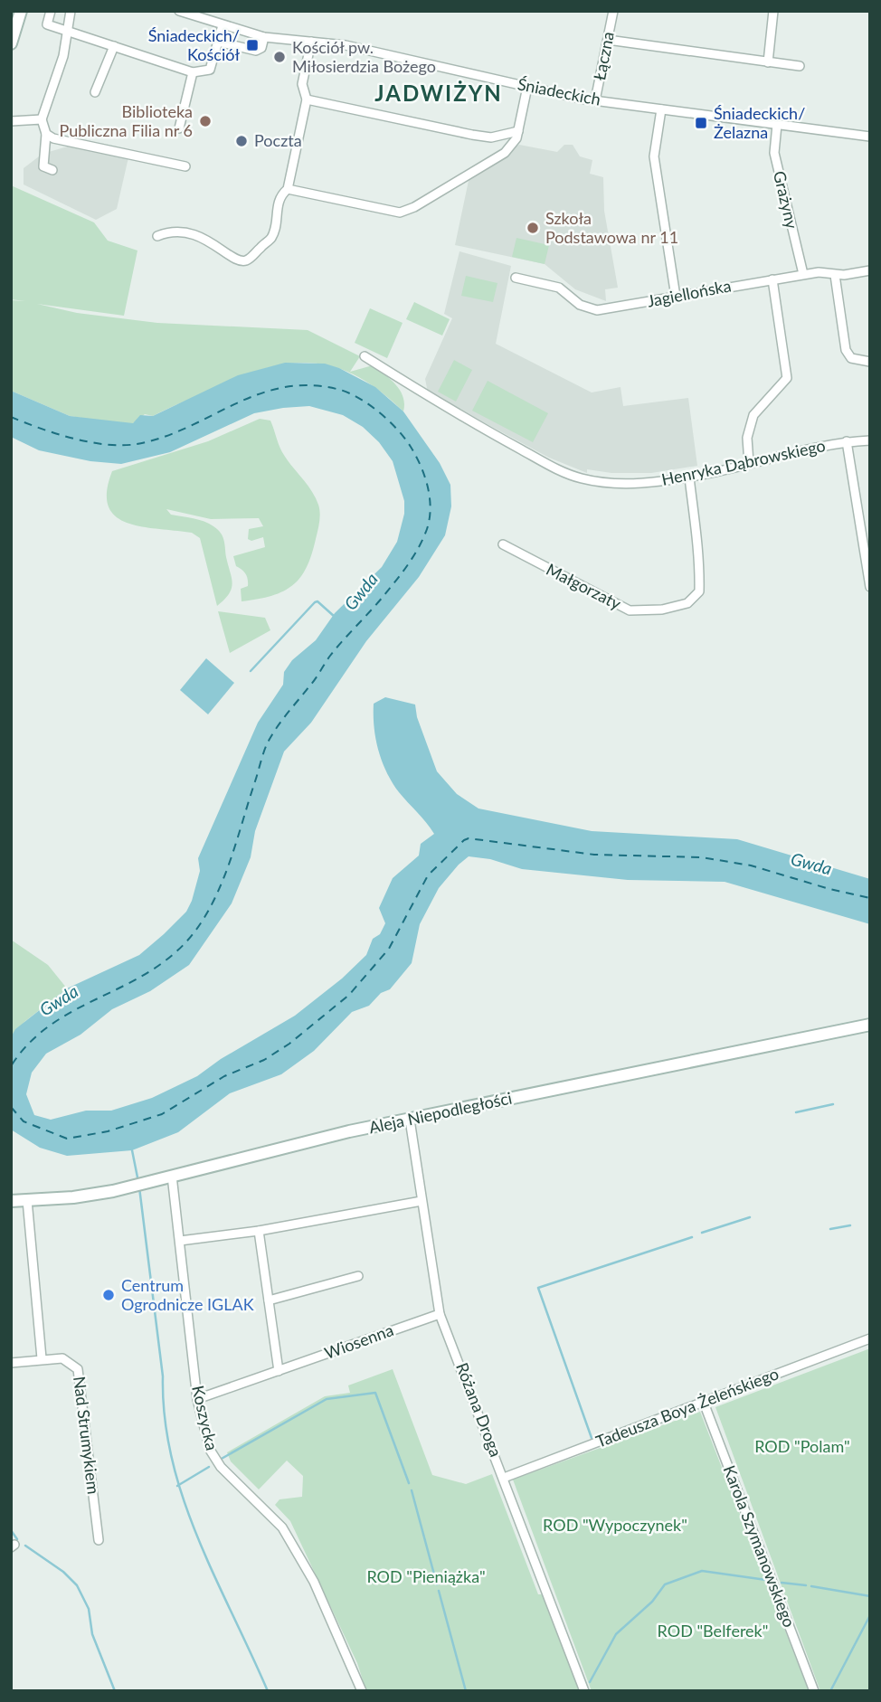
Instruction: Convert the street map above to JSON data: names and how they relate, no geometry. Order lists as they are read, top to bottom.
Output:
{
  "streets": {
    "street": [
      "Łączna",
      "Śniadeckich",
      "Grażyny",
      "Jagiellońska",
      "Henryka Dąbrowskiego",
      "Małgorzaty",
      "Aleja Niepodległości",
      "Wiosenna",
      "Tadeusza Boya Żeleńskiego",
      "Różana Droga",
      "Koszycka",
      "Nad Strumykiem",
      "Karola Szymanowskiego"
    ]
  },
  "crossings": [
    ["Łączna", "Śniadeckich"],
    ["Śniadeckich", "Grażyny"],
    ["Grażyny", "Jagiellońska"],
    ["Henryka Dąbrowskiego", "Małgorzaty"],
    ["Aleja Niepodległości", "Różana Droga"],
    ["Aleja Niepodległości", "Koszycka"],
    ["Wiosenna", "Różana Droga"],
    ["Wiosenna", "Koszycka"],
    ["Tadeusza Boya Żeleńskiego", "Różana Droga"],
    ["Tadeusza Boya Żeleńskiego", "Karola Szymanowskiego"]
  ],
  "districts": ["JADWIŻYN"],
  "water": ["Gwda"],
  "parks": [
    "ROD \"Polam\"",
    "ROD \"Wypoczynek\"",
    "ROD \"Pieniążka\"",
    "ROD \"Belferek\""
  ],
  "places": {
    "transit": ["Śniadeckich/ Kościół", "Śniadeckich/ Żelazna"],
    "other": [
      "Kościół pw. Miłosierdzia Bożego",
      "Biblioteka Publiczna Filia nr 6",
      "Poczta",
      "Szkoła Podstawowa nr 11",
      "Centrum Ogrodnicze IGLAK"
    ]
  }
}
